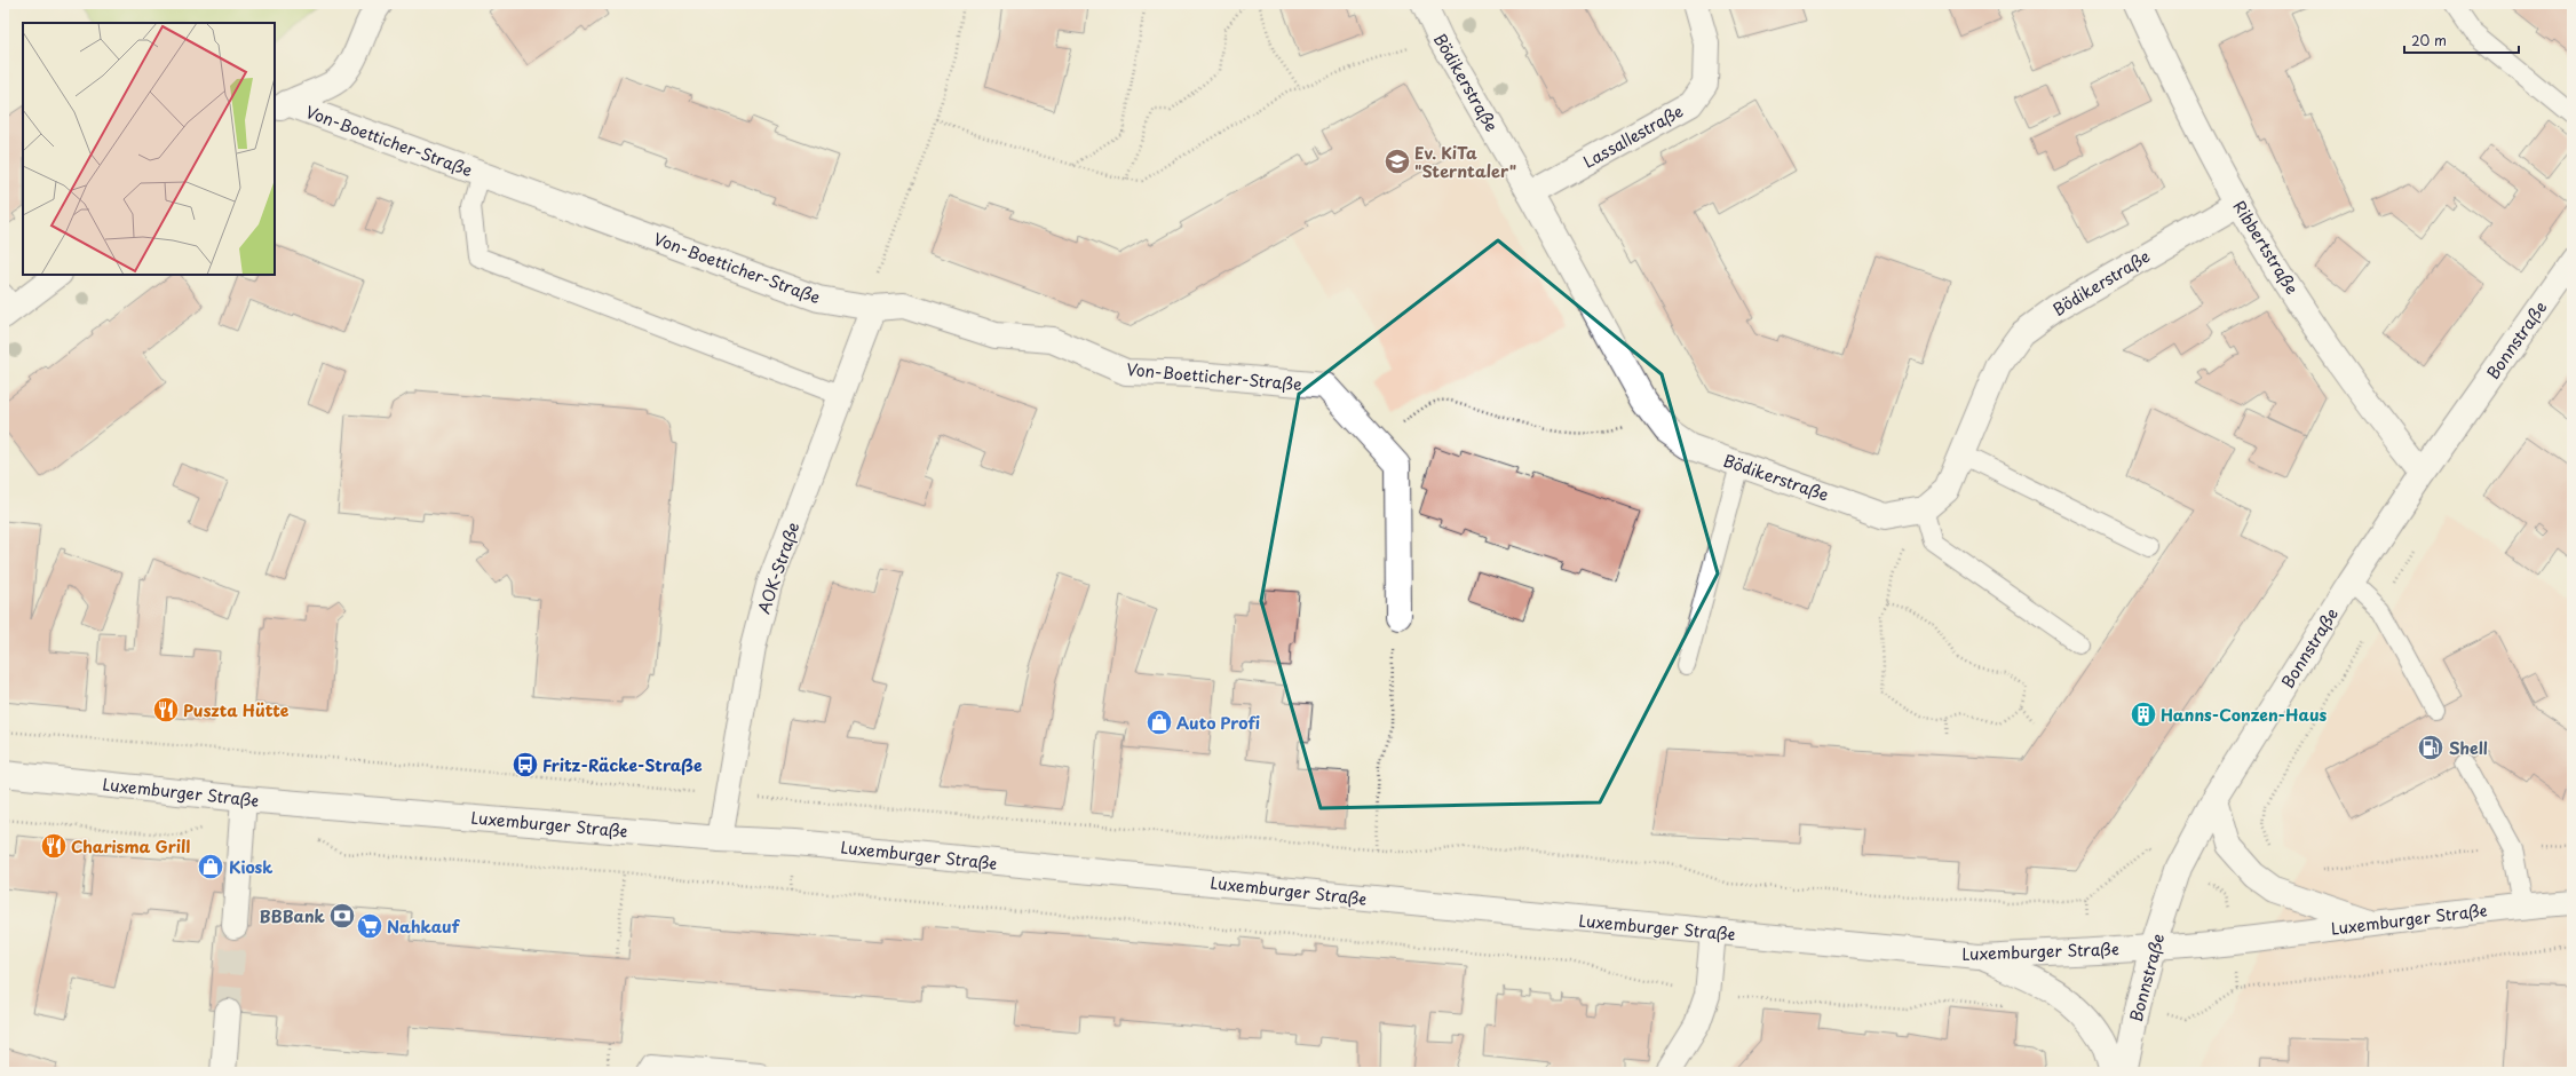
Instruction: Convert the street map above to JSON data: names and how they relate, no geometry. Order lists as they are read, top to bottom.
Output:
{
  "streets": {
    "street": [
      "Bödikerstraße",
      "Lassallestraße",
      "Von-Boetticher-Straße",
      "Ribbertstraße",
      "Bonnstraße",
      "AOK-Straße",
      "Luxemburger Straße"
    ]
  },
  "crossings": [
    ["Bödikerstraße", "Lassallestraße"],
    ["Bödikerstraße", "Ribbertstraße"],
    ["Von-Boetticher-Straße", "AOK-Straße"],
    ["Ribbertstraße", "Bonnstraße"],
    ["Bonnstraße", "Luxemburger Straße"],
    ["AOK-Straße", "Luxemburger Straße"]
  ],
  "places": {
    "school or university": ["Ev. KiTa \"Sterntaler\""],
    "restaurant": ["Puszta Hütte", "Charisma Grill"],
    "building": ["Hanns-Conzen-Haus"],
    "shop": ["Auto Profi", "Kiosk"],
    "fuel station": ["Shell"],
    "bus stop": ["Fritz-Räcke-Straße"],
    "bank": ["BBBank"],
    "supermarket": ["Nahkauf"]
  },
  "scale_bar": "20 m"
}
